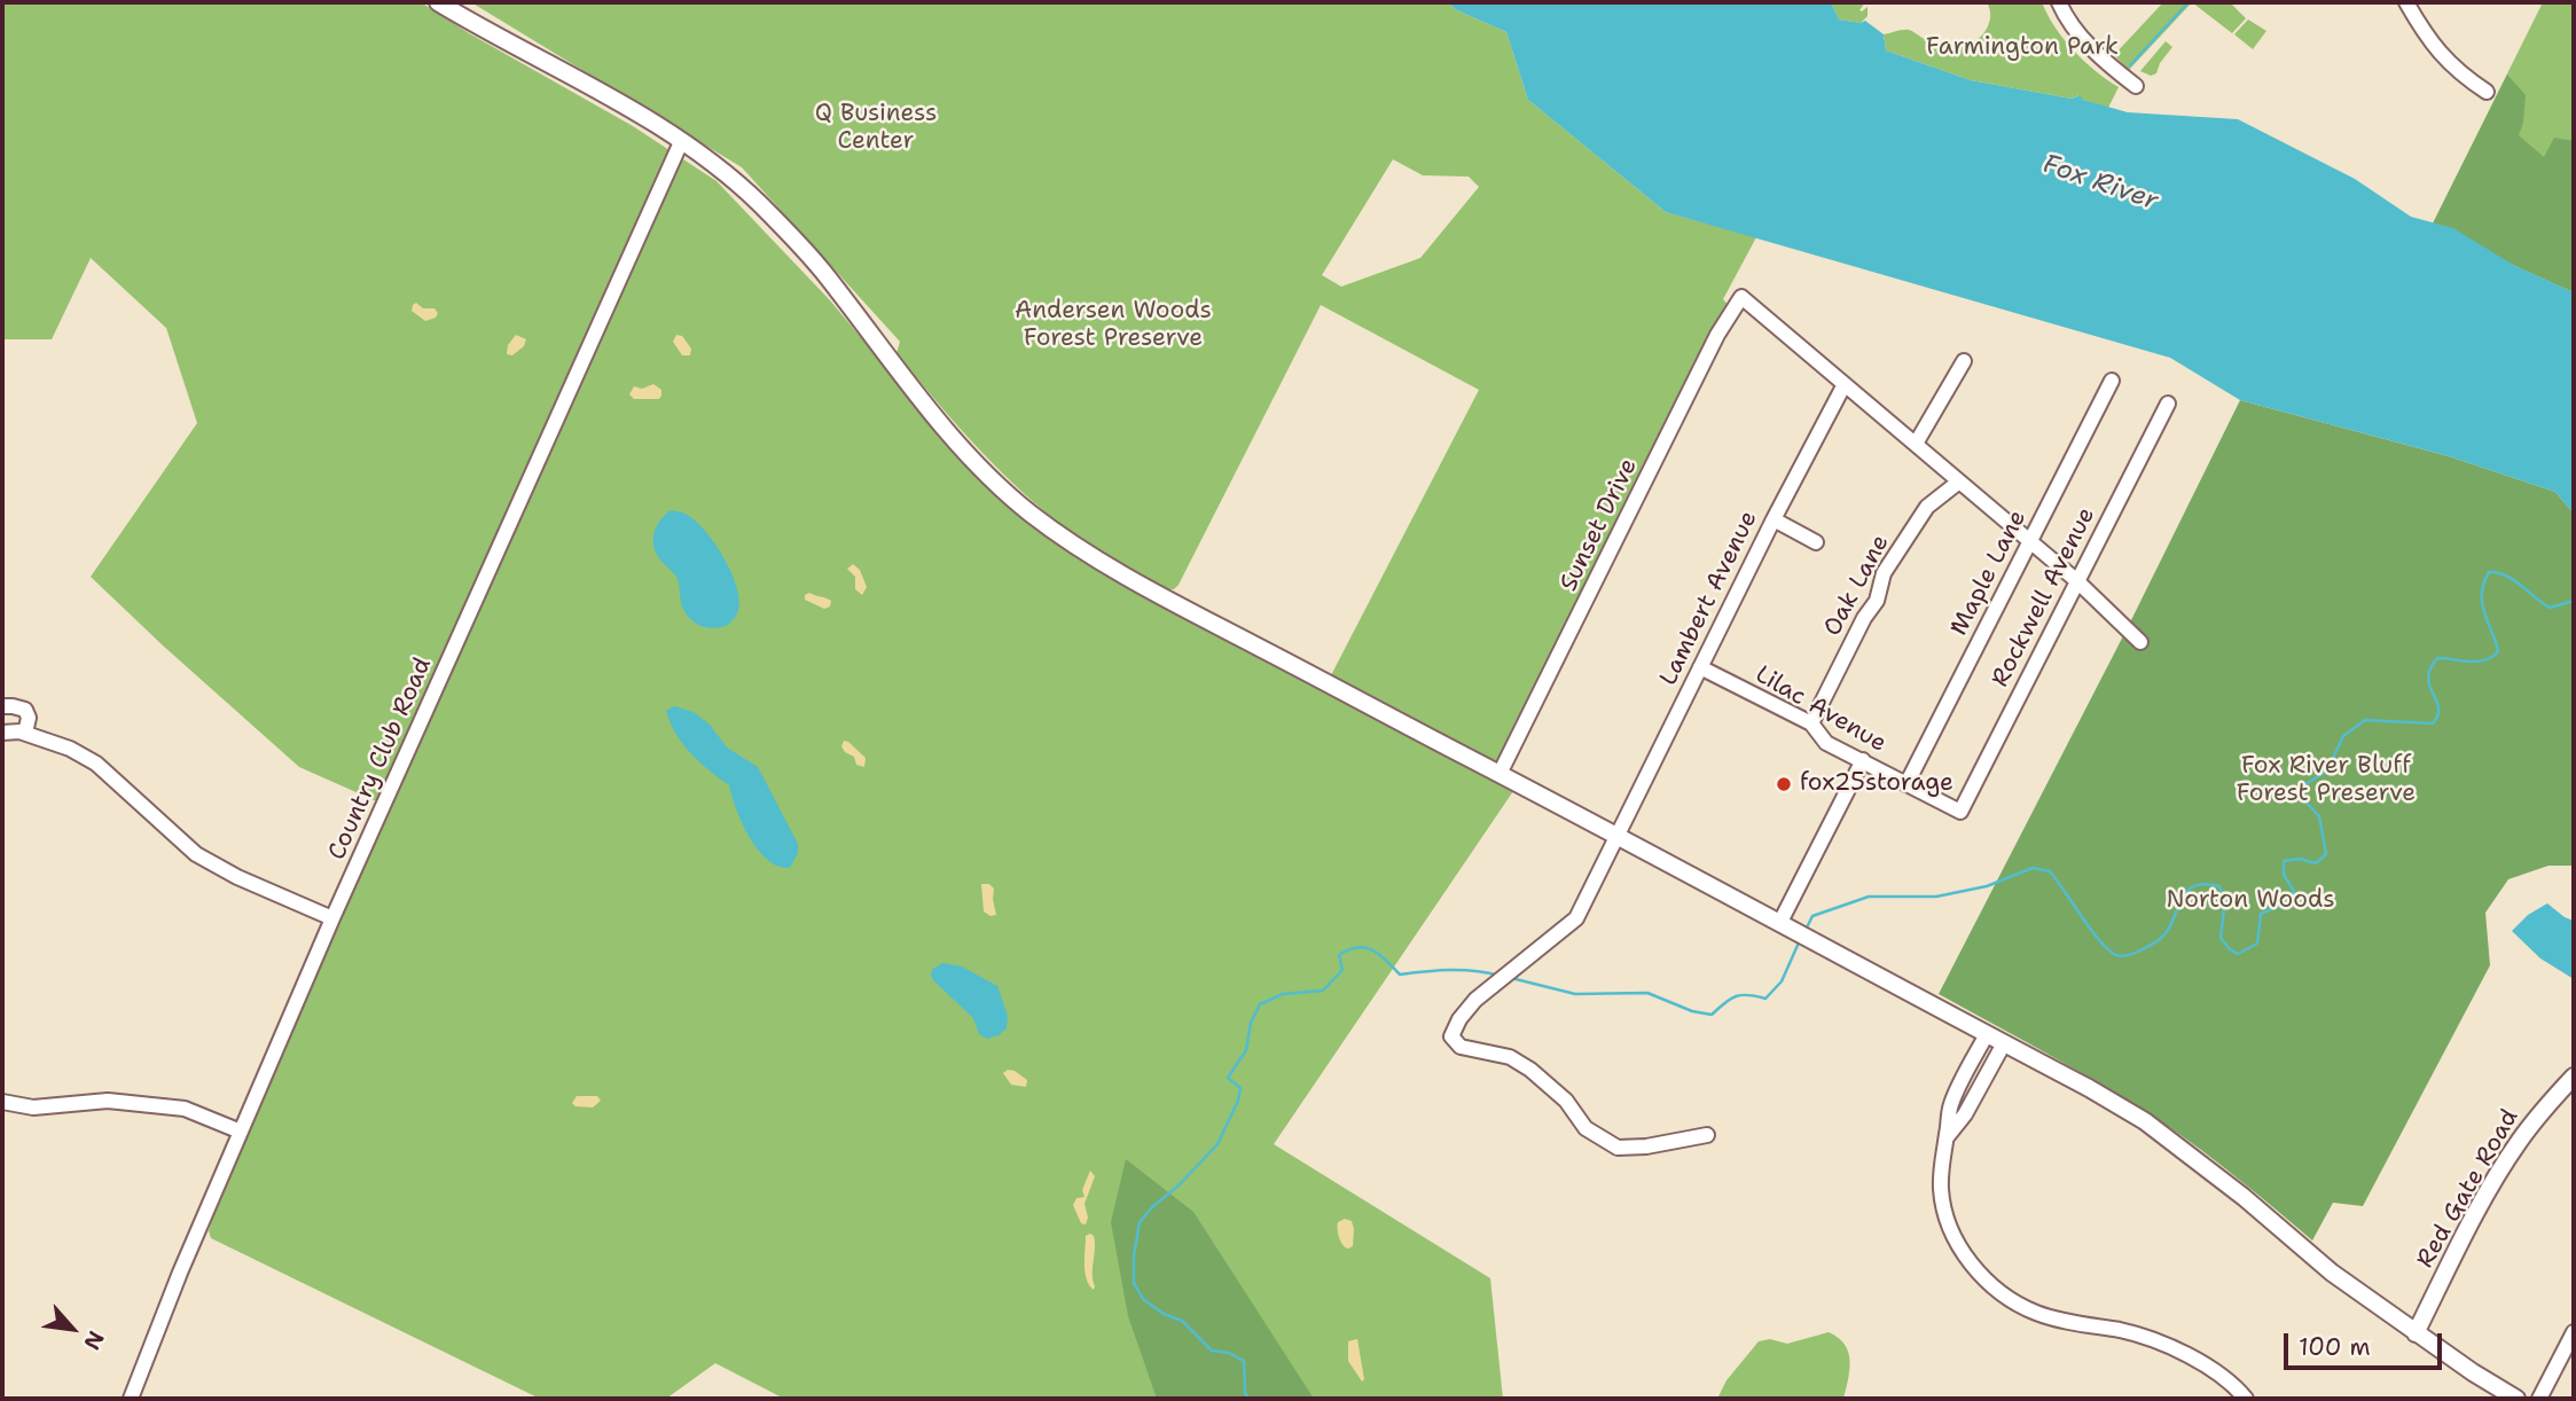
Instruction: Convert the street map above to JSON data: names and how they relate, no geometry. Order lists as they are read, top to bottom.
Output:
{
  "streets": {
    "main road": ["Red Gate Road"],
    "street": [
      "Sunset Drive",
      "Maple Lane",
      "Oak Lane",
      "Rockwell Avenue",
      "Lambert Avenue",
      "Lilac Avenue",
      "Country Club Road"
    ]
  },
  "crossings": [
    ["Sunset Drive", "Lambert Avenue"],
    ["Maple Lane", "Lilac Avenue"],
    ["Oak Lane", "Lilac Avenue"],
    ["Rockwell Avenue", "Lilac Avenue"],
    ["Lambert Avenue", "Lilac Avenue"]
  ],
  "water": ["Fox River"],
  "parks": [
    "Farmington Park",
    "Q Business Center",
    "Andersen Woods Forest Preserve",
    "Fox River Bluff Forest Preserve",
    "Norton Woods"
  ],
  "places": ["fox25storage"],
  "scale_bar": "100 m",
  "north": "bottom right"
}
